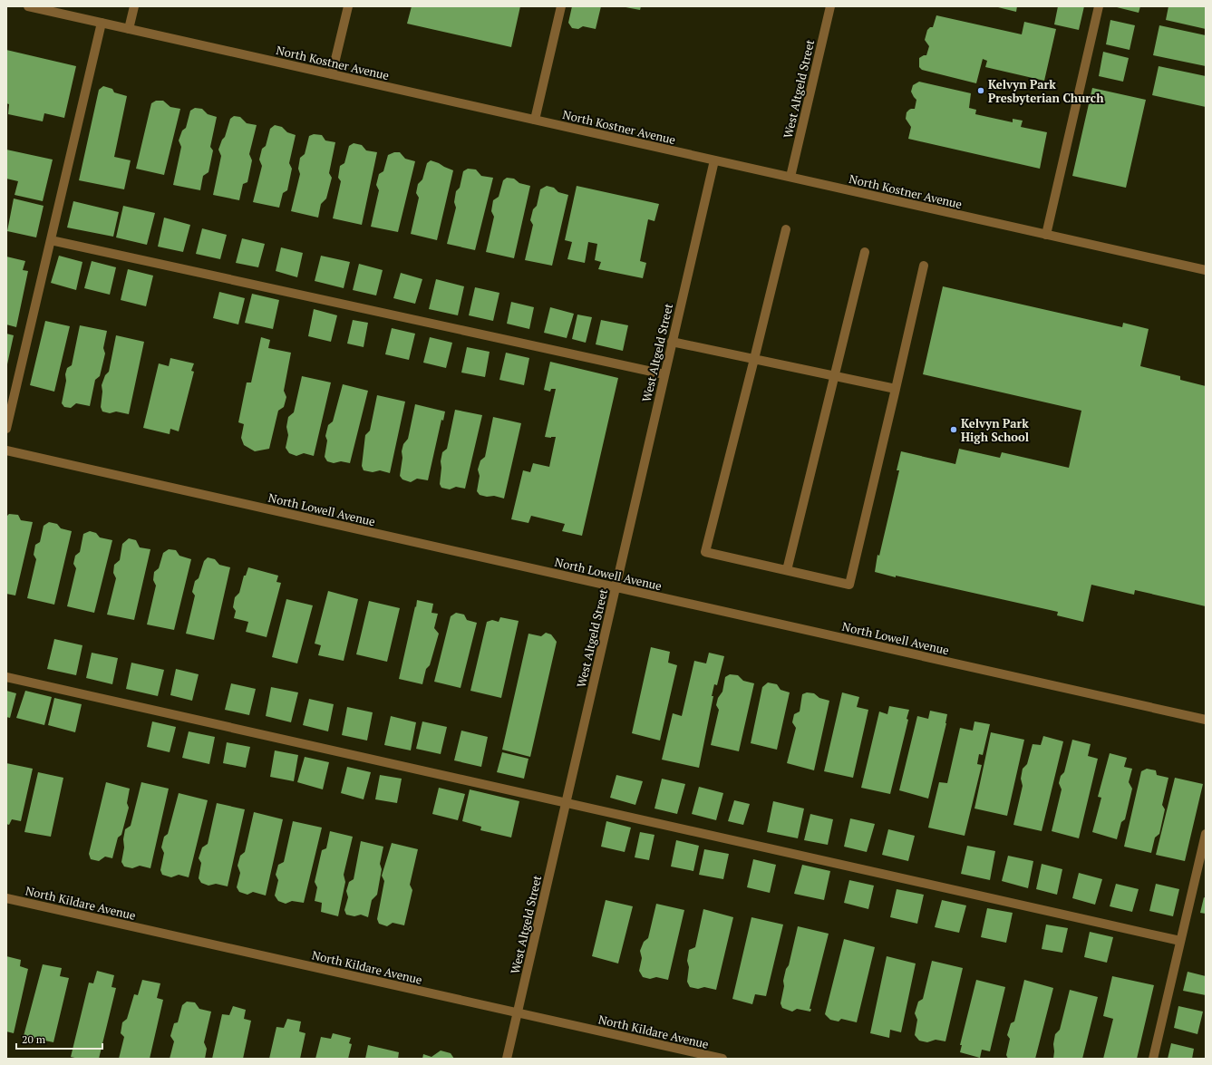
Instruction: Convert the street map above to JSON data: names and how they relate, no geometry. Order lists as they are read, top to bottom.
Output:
{
  "streets": {
    "street": [
      "North Kostner Avenue",
      "West Altgeld Street",
      "North Lowell Avenue",
      "North Kildare Avenue"
    ]
  },
  "crossings": [
    ["North Kostner Avenue", "West Altgeld Street"],
    ["West Altgeld Street", "North Lowell Avenue"],
    ["West Altgeld Street", "North Kildare Avenue"]
  ],
  "places": ["Kelvyn Park Presbyterian Church", "Kelvyn Park High School"],
  "scale_bar": "20 m"
}
